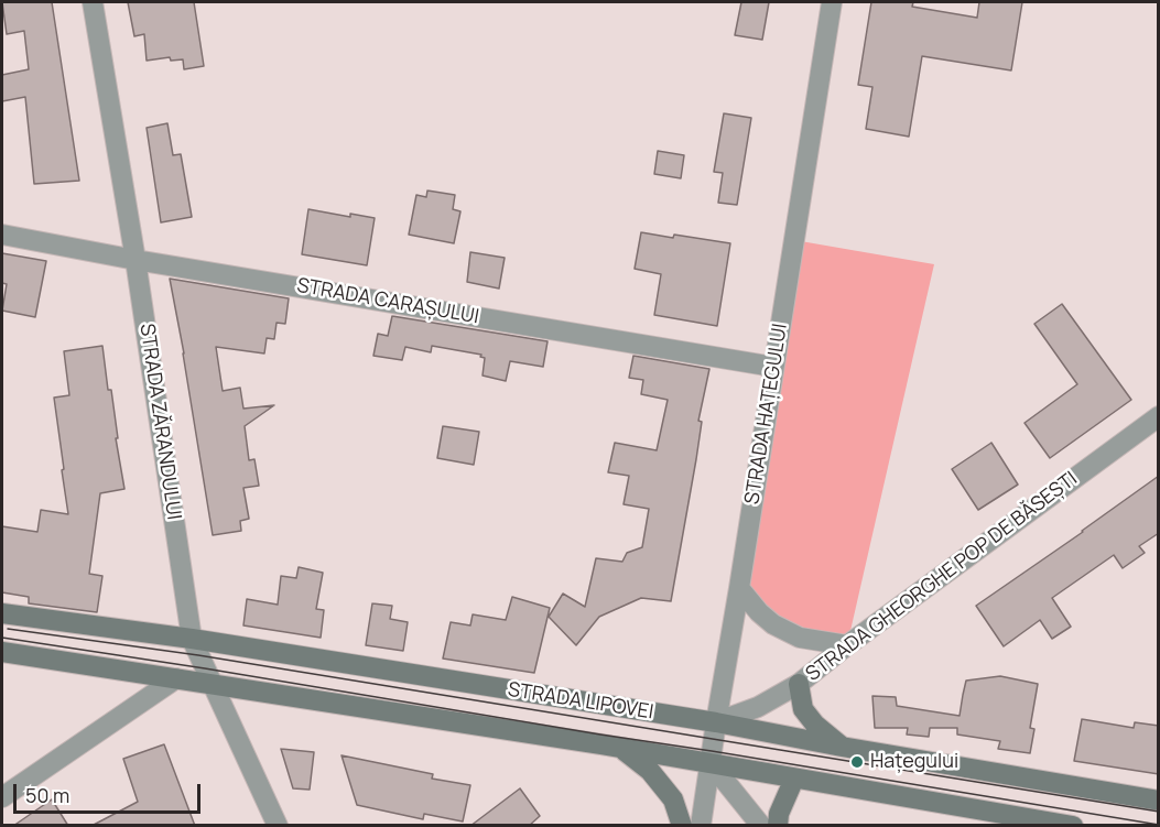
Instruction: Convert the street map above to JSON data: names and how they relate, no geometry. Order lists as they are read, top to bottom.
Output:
{
  "streets": {
    "street": [
      "STRADA CARAȘULUI",
      "STRADA HAȚEGULUI",
      "STRADA ZĂRANDULUI",
      "STRADA GHEORGHE POP DE BĂSEȘTI",
      "STRADA LIPOVEI"
    ]
  },
  "crossings": [
    ["STRADA CARAȘULUI", "STRADA HAȚEGULUI"],
    ["STRADA CARAȘULUI", "STRADA ZĂRANDULUI"],
    ["STRADA HAȚEGULUI", "STRADA GHEORGHE POP DE BĂSEȘTI"],
    ["STRADA HAȚEGULUI", "STRADA LIPOVEI"],
    ["STRADA ZĂRANDULUI", "STRADA LIPOVEI"],
    ["STRADA GHEORGHE POP DE BĂSEȘTI", "STRADA LIPOVEI"]
  ],
  "places": ["Hațegului"],
  "scale_bar": "50 m"
}
